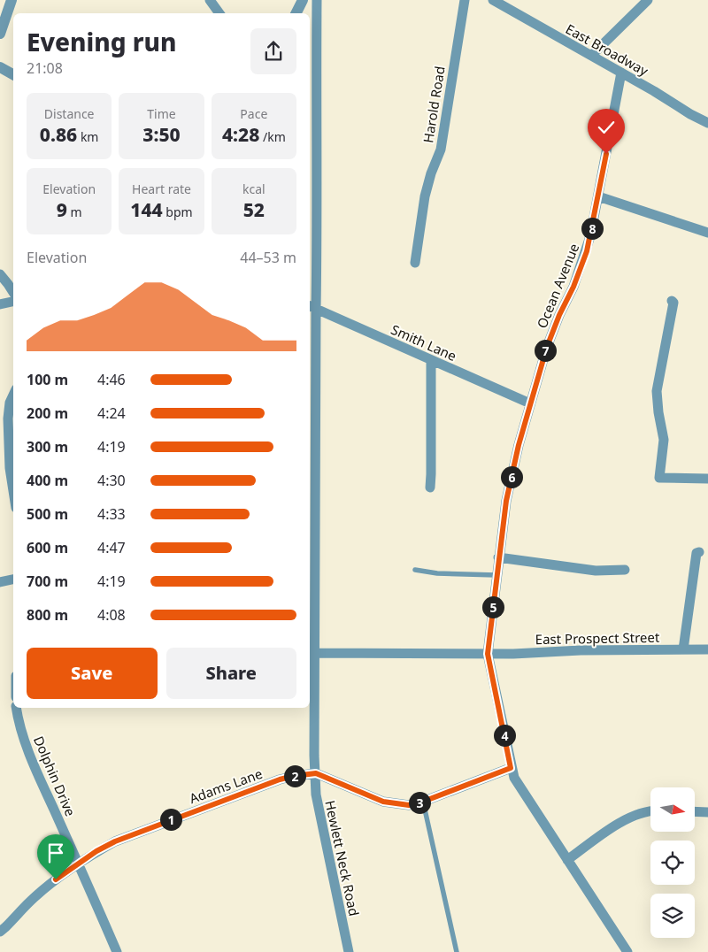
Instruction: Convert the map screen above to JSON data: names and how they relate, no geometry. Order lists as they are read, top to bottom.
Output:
{
  "streets": {
    "street": [
      "East Broadway",
      "Harold Road",
      "Ocean Avenue",
      "Smith Lane",
      "East Prospect Street",
      "Dolphin Drive",
      "Adams Lane",
      "Hewlett Neck Road"
    ]
  },
  "crossings": [
    ["East Broadway", "Ocean Avenue"],
    ["Ocean Avenue", "Smith Lane"],
    ["Ocean Avenue", "East Prospect Street"],
    ["Smith Lane", "Hewlett Neck Road"],
    ["East Prospect Street", "Hewlett Neck Road"],
    ["Dolphin Drive", "Adams Lane"],
    ["Adams Lane", "Hewlett Neck Road"]
  ],
  "north": "right",
  "page": {
    "heading": ["Evening run", "21:08"],
    "stats": [
      ["Distance", "0.86 km"],
      ["Time", "3:50"],
      ["Pace", "4:28 /km"],
      ["Elevation", "9 m"],
      ["Heart rate", "144 bpm"],
      ["kcal", "52"]
    ],
    "pins": [
      "8",
      "7",
      "6",
      "5",
      "4",
      "2",
      "3",
      "1"
    ],
    "chart": ["Elevation", "44–53 m"],
    "list": [
      {
        "name": "100 m",
        "note": "4:46"
      },
      {
        "name": "200 m",
        "note": "4:24"
      },
      {
        "name": "300 m",
        "note": "4:19"
      },
      {
        "name": "400 m",
        "note": "4:30"
      },
      {
        "name": "500 m",
        "note": "4:33"
      },
      {
        "name": "600 m",
        "note": "4:47"
      },
      {
        "name": "700 m",
        "note": "4:19"
      },
      {
        "name": "800 m",
        "note": "4:08"
      }
    ],
    "buttons": ["Save", "Share"]
  }
}
